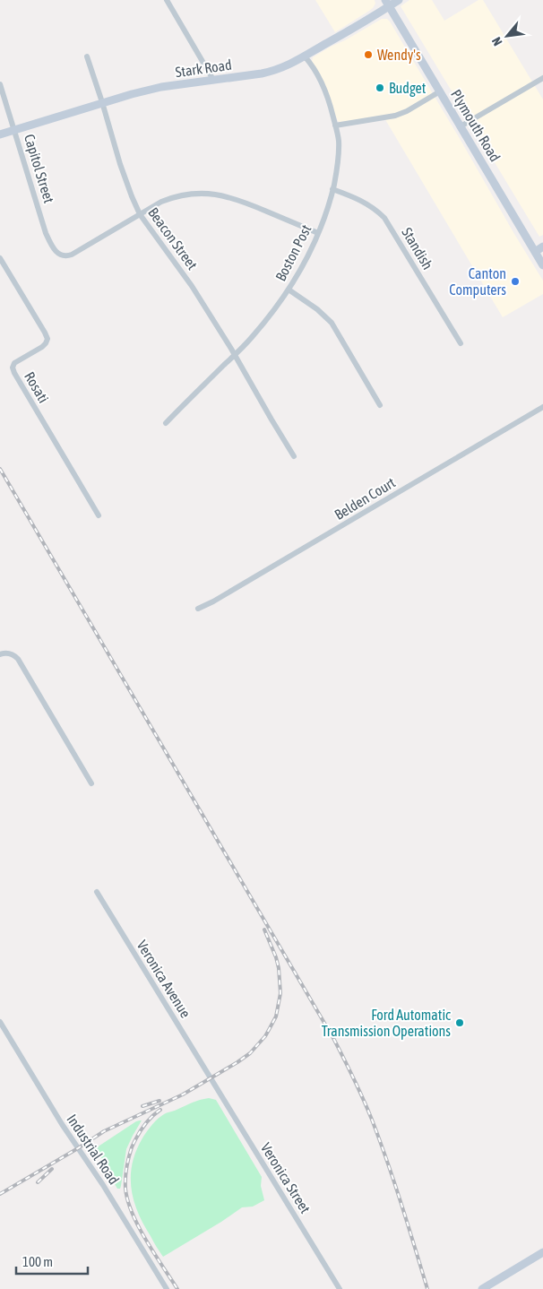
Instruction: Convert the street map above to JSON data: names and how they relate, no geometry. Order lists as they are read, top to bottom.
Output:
{
  "streets": {
    "street": [
      "Stark Road",
      "Plymouth Road",
      "Capitol Street",
      "Beacon Street",
      "Standish",
      "Boston Post",
      "Rosati",
      "Belden Court",
      "Veronica Avenue",
      "Industrial Road",
      "Veronica Street"
    ]
  },
  "crossings": [
    ["Stark Road", "Plymouth Road"],
    ["Stark Road", "Capitol Street"],
    ["Stark Road", "Beacon Street"],
    ["Stark Road", "Boston Post"],
    ["Capitol Street", "Beacon Street"],
    ["Beacon Street", "Boston Post"],
    ["Standish", "Boston Post"],
    ["Veronica Avenue", "Veronica Street"]
  ],
  "places": [
    "Wendy's",
    "Budget",
    "Canton Computers",
    "Ford Automatic Transmission Operations"
  ],
  "scale_bar": "100 m",
  "north": "bottom left"
}
